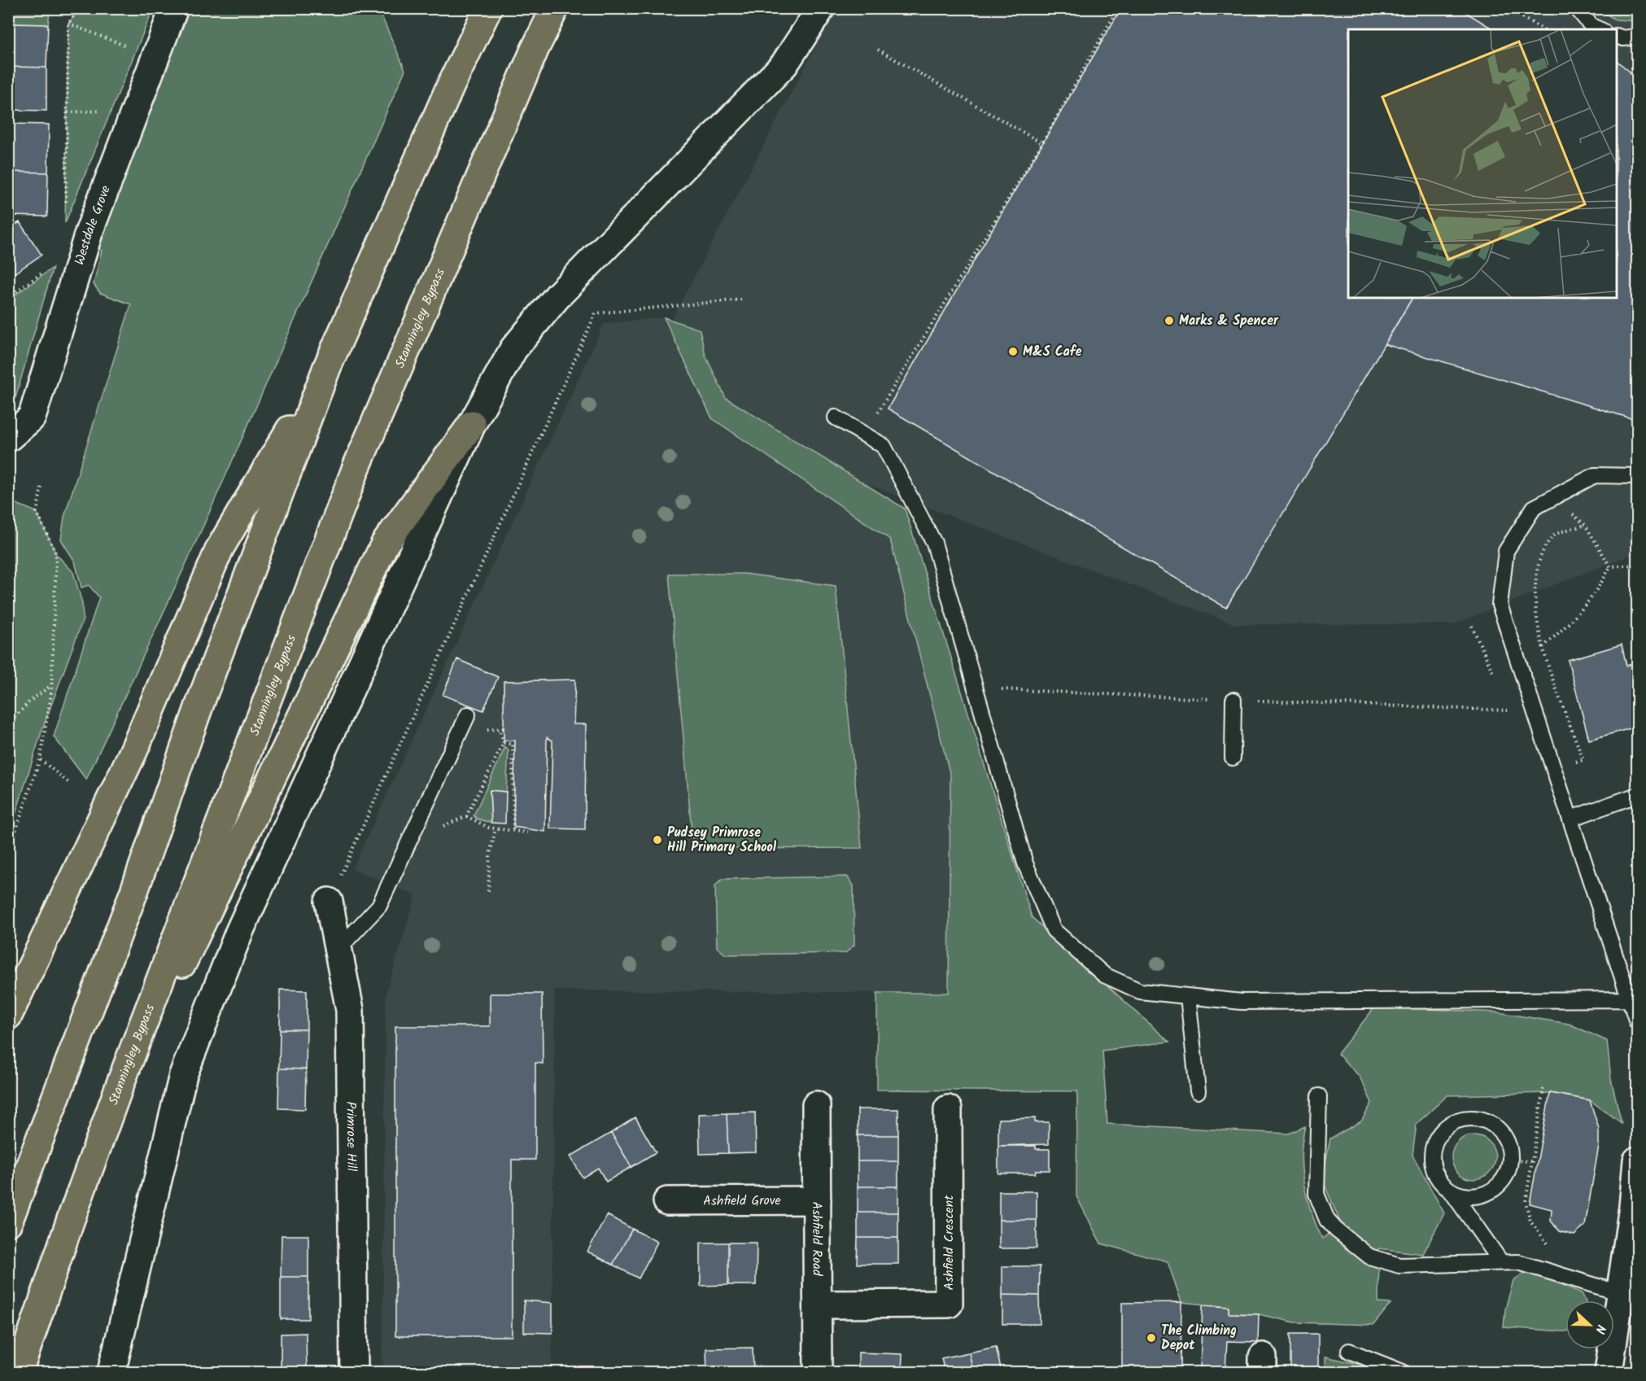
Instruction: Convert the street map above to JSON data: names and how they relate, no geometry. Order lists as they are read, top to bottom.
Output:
{
  "streets": {
    "highway": ["Stanningley Bypass"],
    "street": [
      "Westdale Grove",
      "Primrose Hill",
      "Ashfield Grove",
      "Ashfield Road",
      "Ashfield Crescent"
    ]
  },
  "crossings": [
    ["Ashfield Grove", "Ashfield Road"],
    ["Ashfield Road", "Ashfield Crescent"]
  ],
  "places": [
    "Marks & Spencer",
    "M&S Cafe",
    "Pudsey Primrose Hill Primary School",
    "The Climbing Depot"
  ],
  "north": "right"
}
